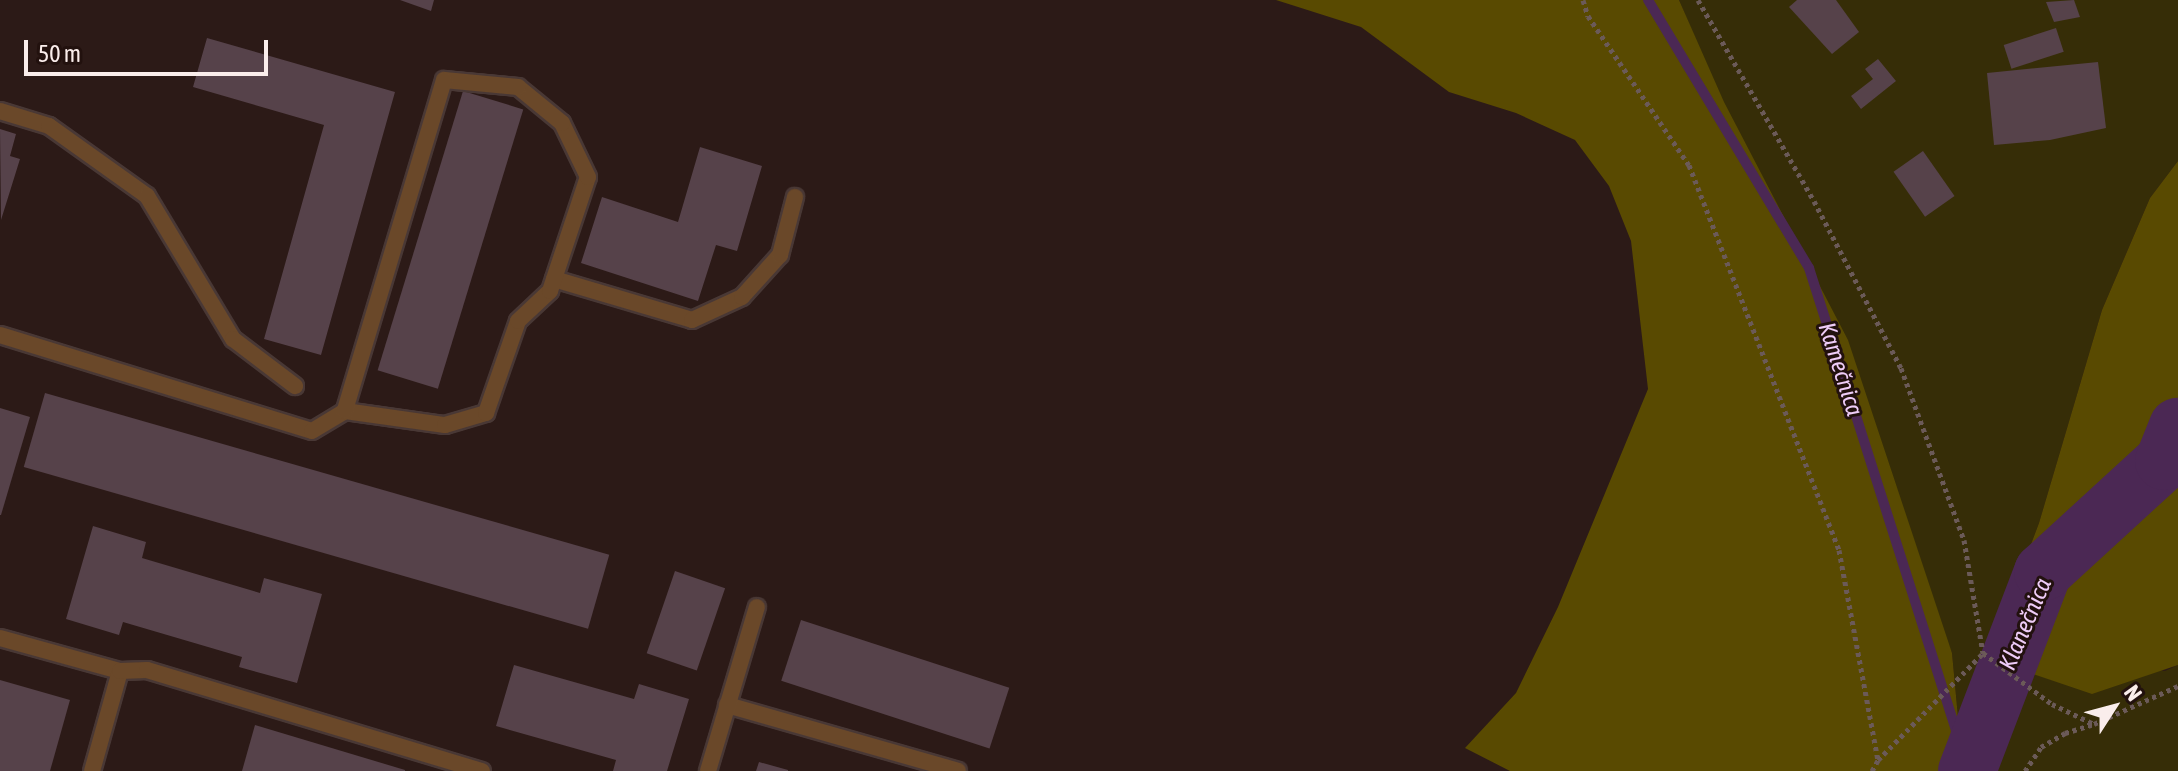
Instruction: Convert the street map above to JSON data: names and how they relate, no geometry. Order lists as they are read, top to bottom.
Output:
{
  "water": ["Kamečnica", "Klanečnica"],
  "scale_bar": "50 m",
  "north": "top right"
}
